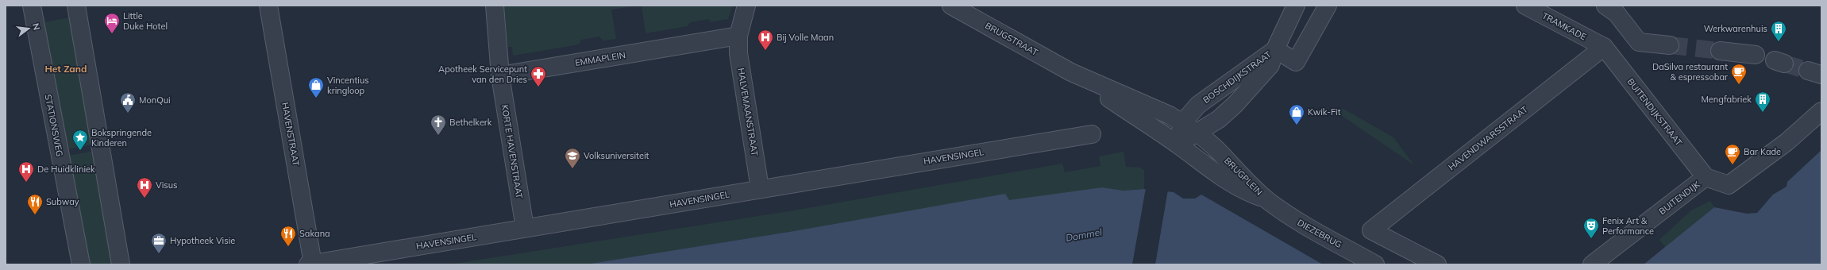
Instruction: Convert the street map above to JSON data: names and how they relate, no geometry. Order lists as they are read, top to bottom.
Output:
{
  "streets": {
    "street": [
      "TRAMKADE",
      "BRUGSTRAAT",
      "EMMAPLEIN",
      "BOSCHDIJKSTRAAT",
      "HALVEMAANSTRAAT",
      "BUITENDIJKSTRAAT",
      "STATIONSWEG",
      "HAVENSTRAAT",
      "HAVENDWARSSTRAAT",
      "KORTE HAVENSTRAAT",
      "HAVENSINGEL",
      "BRUGPLEIN",
      "BUITENDIJK",
      "DIEZEBRUG"
    ]
  },
  "crossings": [
    ["TRAMKADE", "BUITENDIJKSTRAAT"],
    ["TRAMKADE", "HAVENDWARSSTRAAT"],
    ["BRUGSTRAAT", "BRUGPLEIN"],
    ["EMMAPLEIN", "HALVEMAANSTRAAT"],
    ["EMMAPLEIN", "KORTE HAVENSTRAAT"],
    ["BOSCHDIJKSTRAAT", "BRUGPLEIN"],
    ["HALVEMAANSTRAAT", "HAVENSINGEL"],
    ["BUITENDIJKSTRAAT", "HAVENDWARSSTRAAT"],
    ["BUITENDIJKSTRAAT", "BUITENDIJK"],
    ["HAVENSTRAAT", "HAVENSINGEL"],
    ["KORTE HAVENSTRAAT", "HAVENSINGEL"],
    ["BRUGPLEIN", "DIEZEBRUG"]
  ],
  "districts": ["Het Zand"],
  "water": ["Dommel"],
  "places": {
    "hotel": ["Little Duke Hotel"],
    "building": ["Werkwarenhuis", "Mengfabriek"],
    "hospital": ["Bij Volle Maan", "De Huidkliniek", "Visus"],
    "cafe": ["DaSilva restaurant & espressobar", "Bar Kade"],
    "pharmacy": ["Apotheek Servicepunt van den Dries"],
    "shop": ["Vincentius kringloop", "Kwik-Fit"],
    "public building": ["MonQui"],
    "church": ["Bethelkerk"],
    "place": ["Bokspringende Kinderen"],
    "school or university": ["Volksuniversiteit"],
    "restaurant": ["Subway", "Sakana"],
    "theatre": ["Fenix Art & Performance"],
    "office": ["Hypotheek Visie"]
  },
  "north": "right"
}
